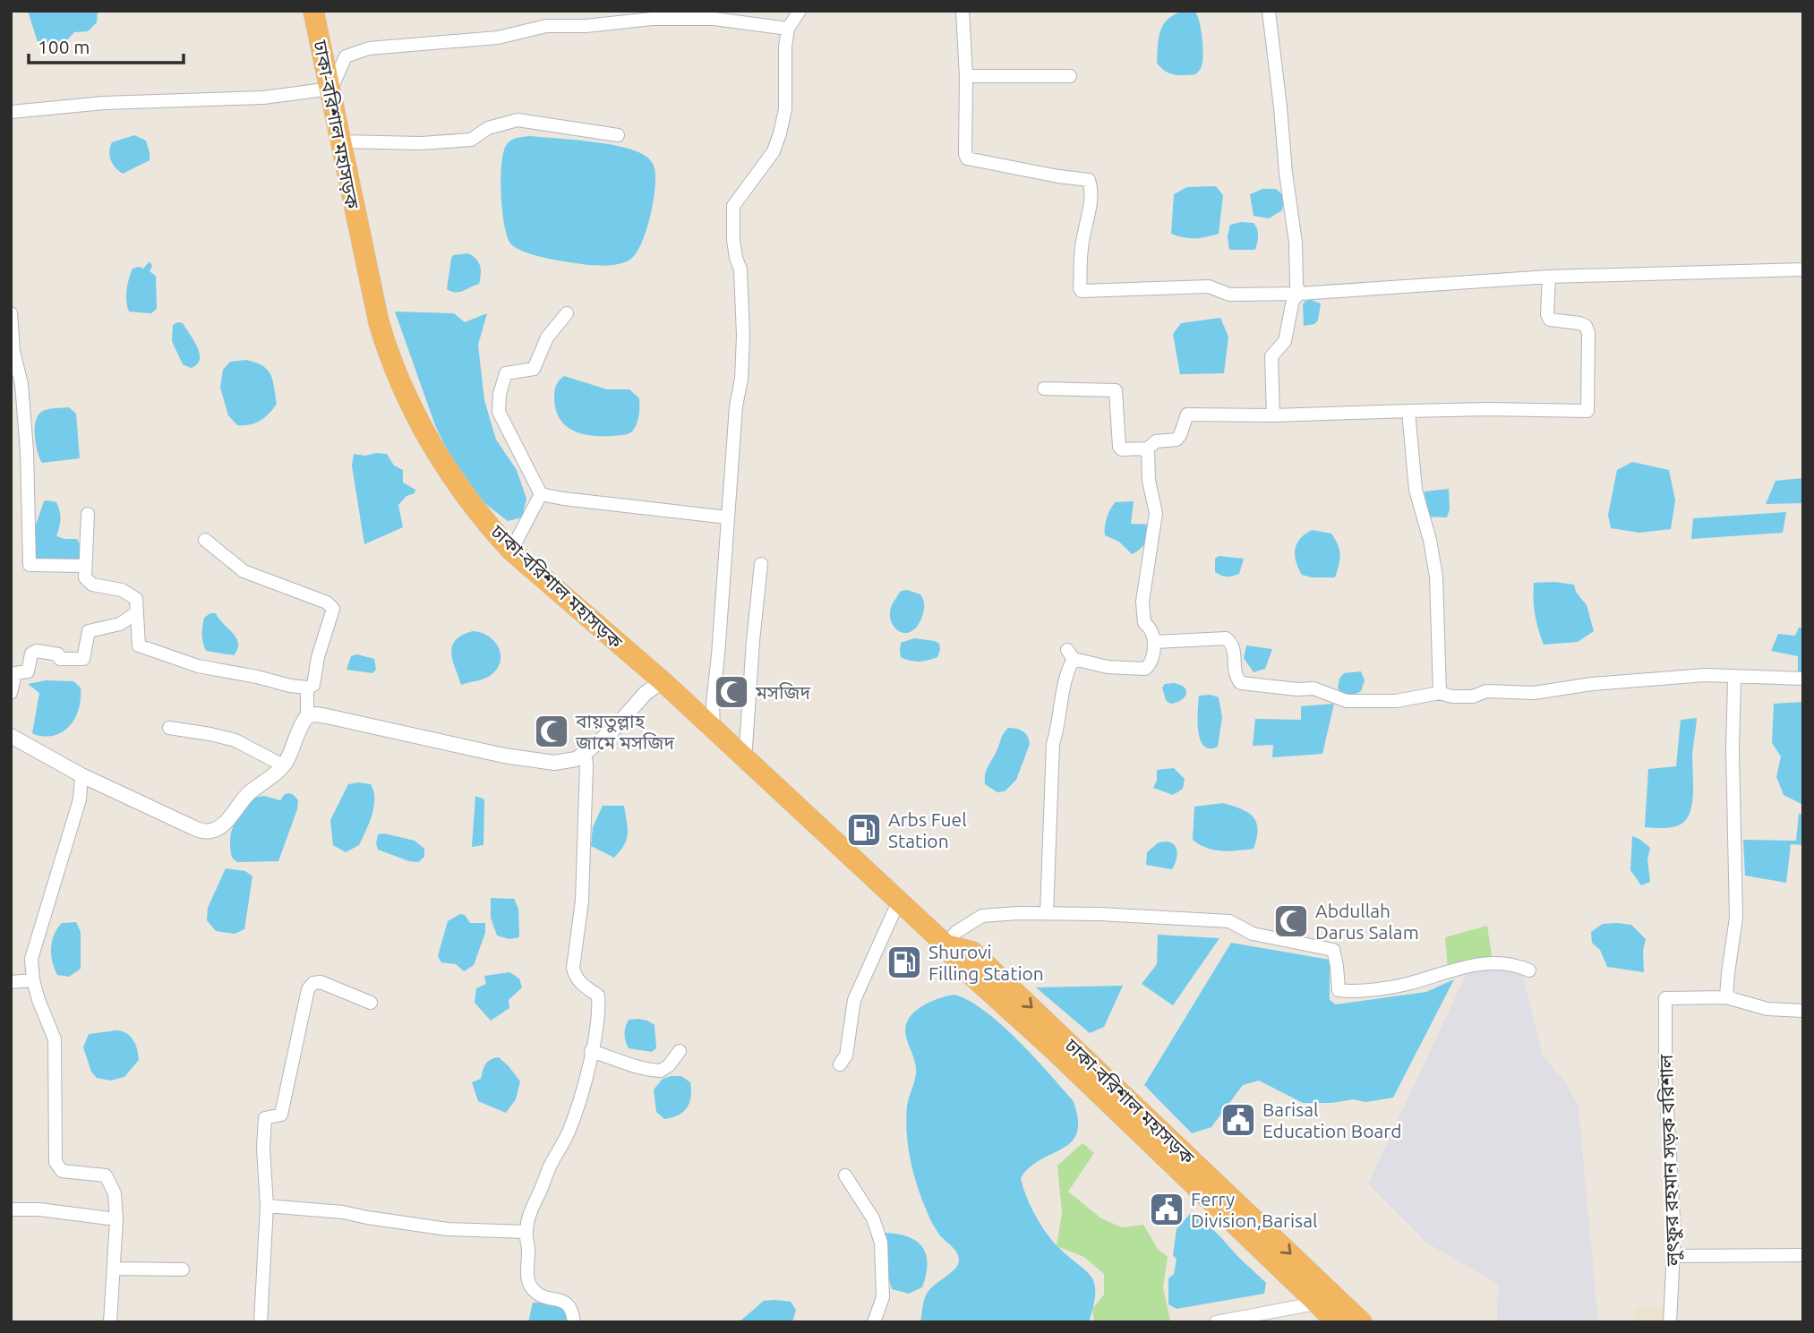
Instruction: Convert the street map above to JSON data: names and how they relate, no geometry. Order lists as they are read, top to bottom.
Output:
{
  "streets": {
    "highway": ["ঢাকা-বরিশাল মহাসড়ক"],
    "street": ["লুৎফুর রহমান সড়ক বরিশাল"]
  },
  "places": {
    "mosque": ["মসজিদ", "বায়তুল্লাহ জামে মসজিদ", "Abdullah Darus Salam"],
    "fuel station": ["Arbs Fuel Station", "Shurovi Filling Station"],
    "public building": ["Barisal Education Board", "Ferry Division,Barisal"]
  },
  "scale_bar": "100 m"
}
